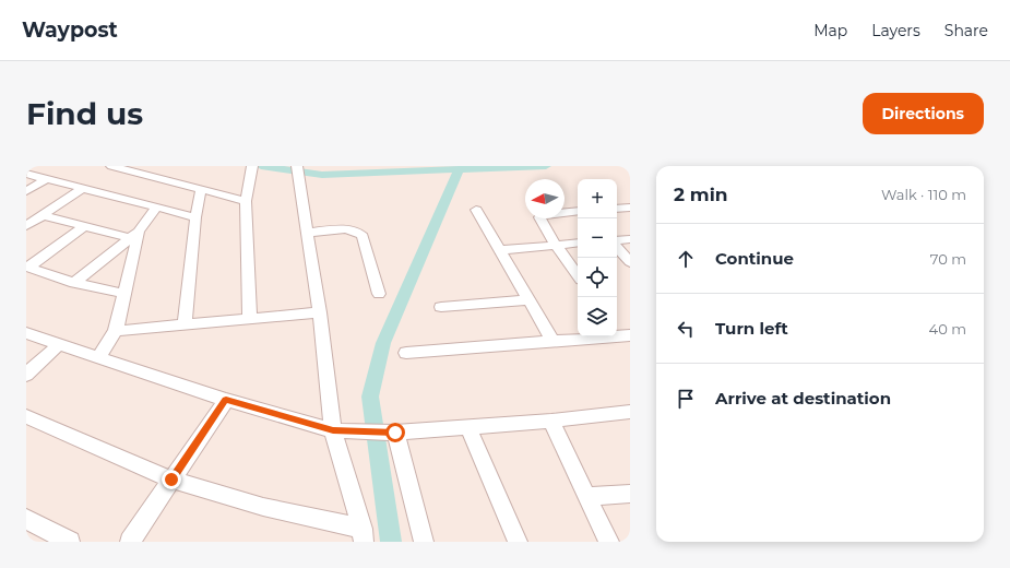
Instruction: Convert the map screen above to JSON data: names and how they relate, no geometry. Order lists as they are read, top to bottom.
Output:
{
  "north": "left",
  "page": {
    "header": "Waypost",
    "nav": ["Map", "Layers", "Share"],
    "buttons": "Directions",
    "title": "Find us",
    "heading": ["2 min", "Walk · 110 m"],
    "map_buttons": ["+", "−"],
    "list": [
      ["Continue", "70 m"],
      ["Turn left", "40 m"],
      "Arrive at destination"
    ]
  }
}
